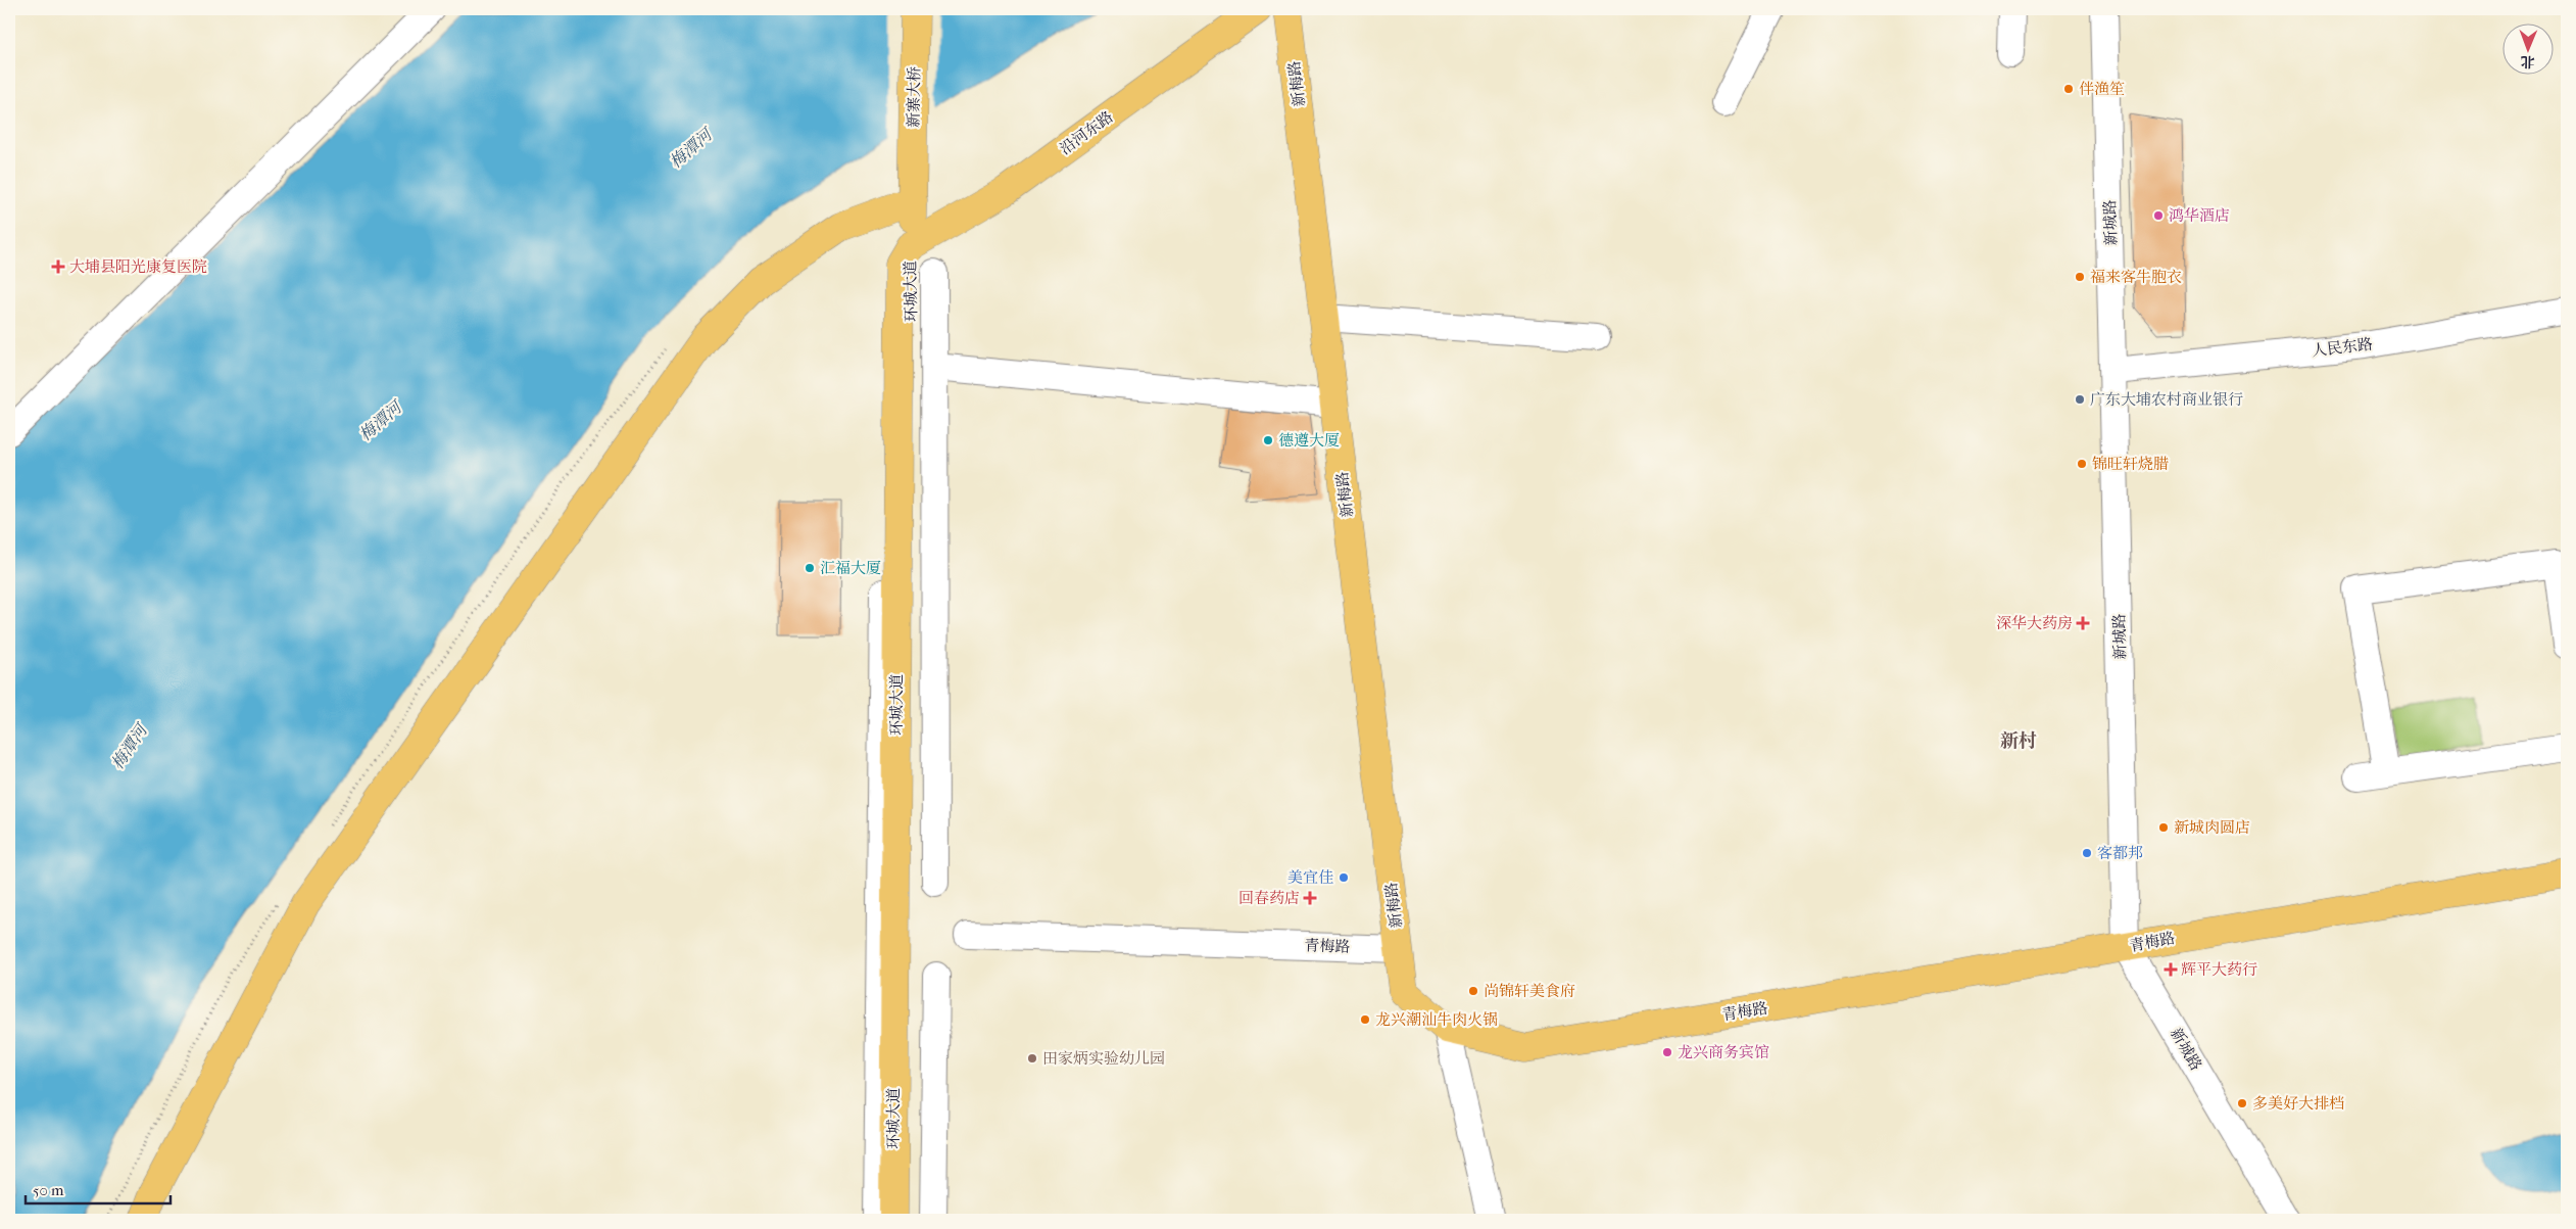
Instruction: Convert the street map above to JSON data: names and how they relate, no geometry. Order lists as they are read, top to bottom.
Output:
{
  "streets": {
    "main road": [
      "新梅路",
      "新寨大桥",
      "沿河东路",
      "环城大道",
      "青梅路"
    ],
    "street": ["新城路", "人民东路"]
  },
  "crossings": [
    ["新梅路", "青梅路"],
    ["新寨大桥", "沿河东路"],
    ["新寨大桥", "环城大道"],
    ["沿河东路", "环城大道"],
    ["新城路", "人民东路"],
    ["新城路", "青梅路"]
  ],
  "districts": ["新村"],
  "water": ["梅潭河"],
  "places": {
    "other": [
      "伴渔笙",
      "鸿华酒店",
      "福来客牛胞衣",
      "广东大埔农村商业银行",
      "德遵大厦",
      "锦旺轩烧腊",
      "汇福大厦",
      "新城肉圆店",
      "客都邦",
      "美宜佳",
      "尚锦轩美食府",
      "龙兴潮汕牛肉火锅",
      "龙兴商务宾馆",
      "田家炳实验幼儿园",
      "多美好大排档"
    ],
    "health": [
      "大埔县阳光康复医院",
      "深华大药房",
      "回春药店",
      "辉平大药行"
    ]
  },
  "scale_bar": "50 m",
  "north": "bottom"
}
